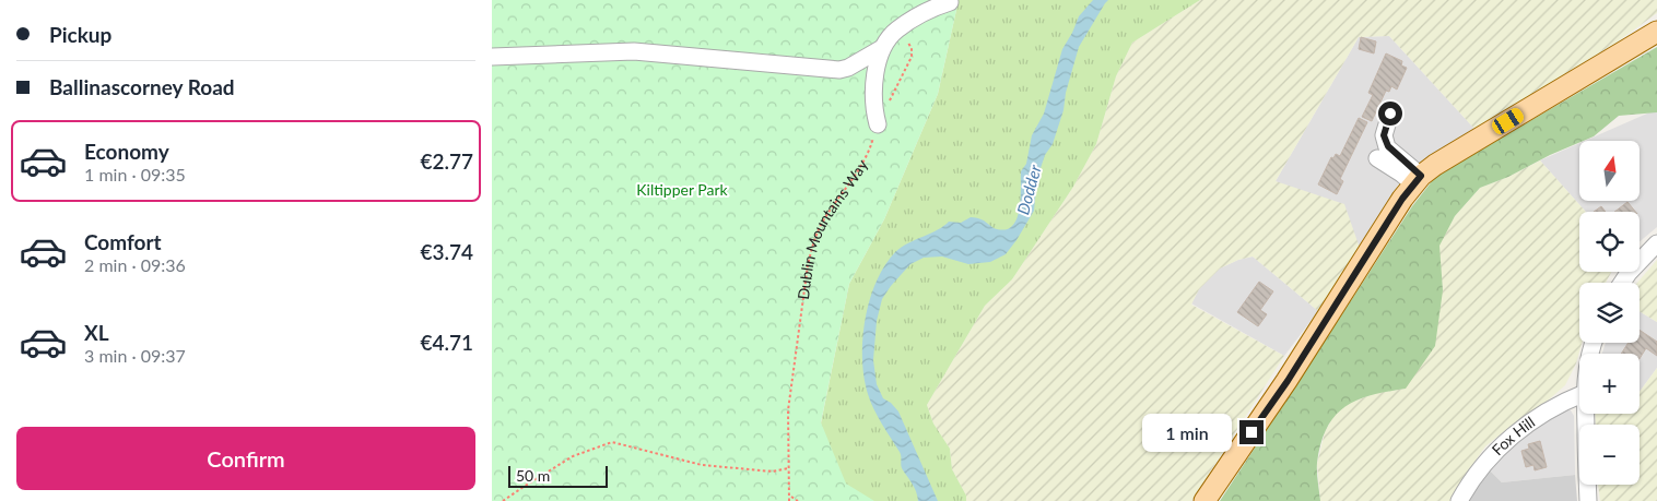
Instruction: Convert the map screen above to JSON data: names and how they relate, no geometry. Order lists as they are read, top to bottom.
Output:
{
  "streets": {
    "street": ["Fox Hill"],
    "path": ["Dublin Mountains Way"]
  },
  "water": ["Dodder"],
  "parks": ["Kiltipper Park"],
  "scale_bar": "50 m",
  "north": "top",
  "page": {
    "banner": ["Pickup", "Ballinascorney Road"],
    "list": [
      {
        "name": "Economy",
        "note": "1 min · 09:35",
        "value": "€2.77"
      },
      {
        "name": "Comfort",
        "note": "2 min · 09:36",
        "value": "€3.74"
      },
      {
        "name": "XL",
        "note": "3 min · 09:37",
        "value": "€4.71"
      }
    ],
    "map_buttons": ["+", "−"],
    "bubble": "1 min",
    "buttons": "Confirm",
    "scale": "50 m"
  }
}
